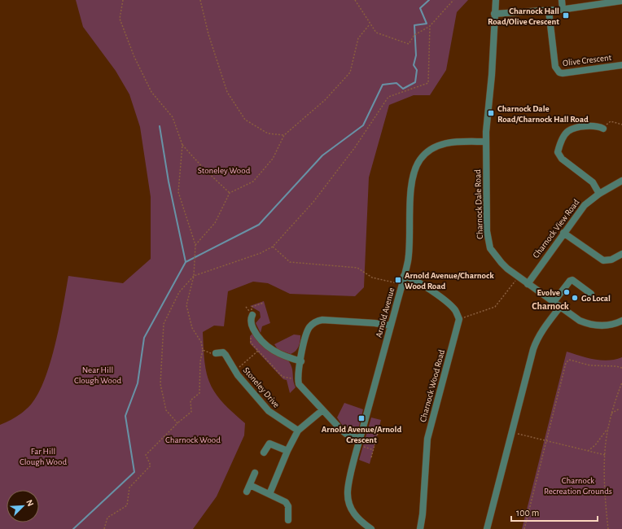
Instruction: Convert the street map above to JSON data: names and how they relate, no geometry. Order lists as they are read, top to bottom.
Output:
{
  "streets": {
    "street": [
      "Olive Crescent",
      "Charnock Dale Road",
      "Charnock View Road",
      "Arnold Avenue",
      "Charnock Wood Road",
      "Stoneley Drive"
    ]
  },
  "crossings": [
    ["Charnock Dale Road", "Charnock View Road"],
    ["Charnock Dale Road", "Arnold Avenue"]
  ],
  "districts": ["Charnock"],
  "parks": [
    "Stoneley Wood",
    "Near Hill Clough Wood",
    "Charnock Wood",
    "Far Hill Clough Wood",
    "Charnock Recreation Grounds"
  ],
  "places": {
    "transit": [
      "Charnock Hall Road/Olive Crescent",
      "Charnock Dale Road/Charnock Hall Road",
      "Arnold Avenue/Charnock Wood Road",
      "Arnold Avenue/Arnold Crescent"
    ],
    "other": ["Evolve", "Go Local"]
  },
  "scale_bar": "100 m",
  "north": "top right"
}
